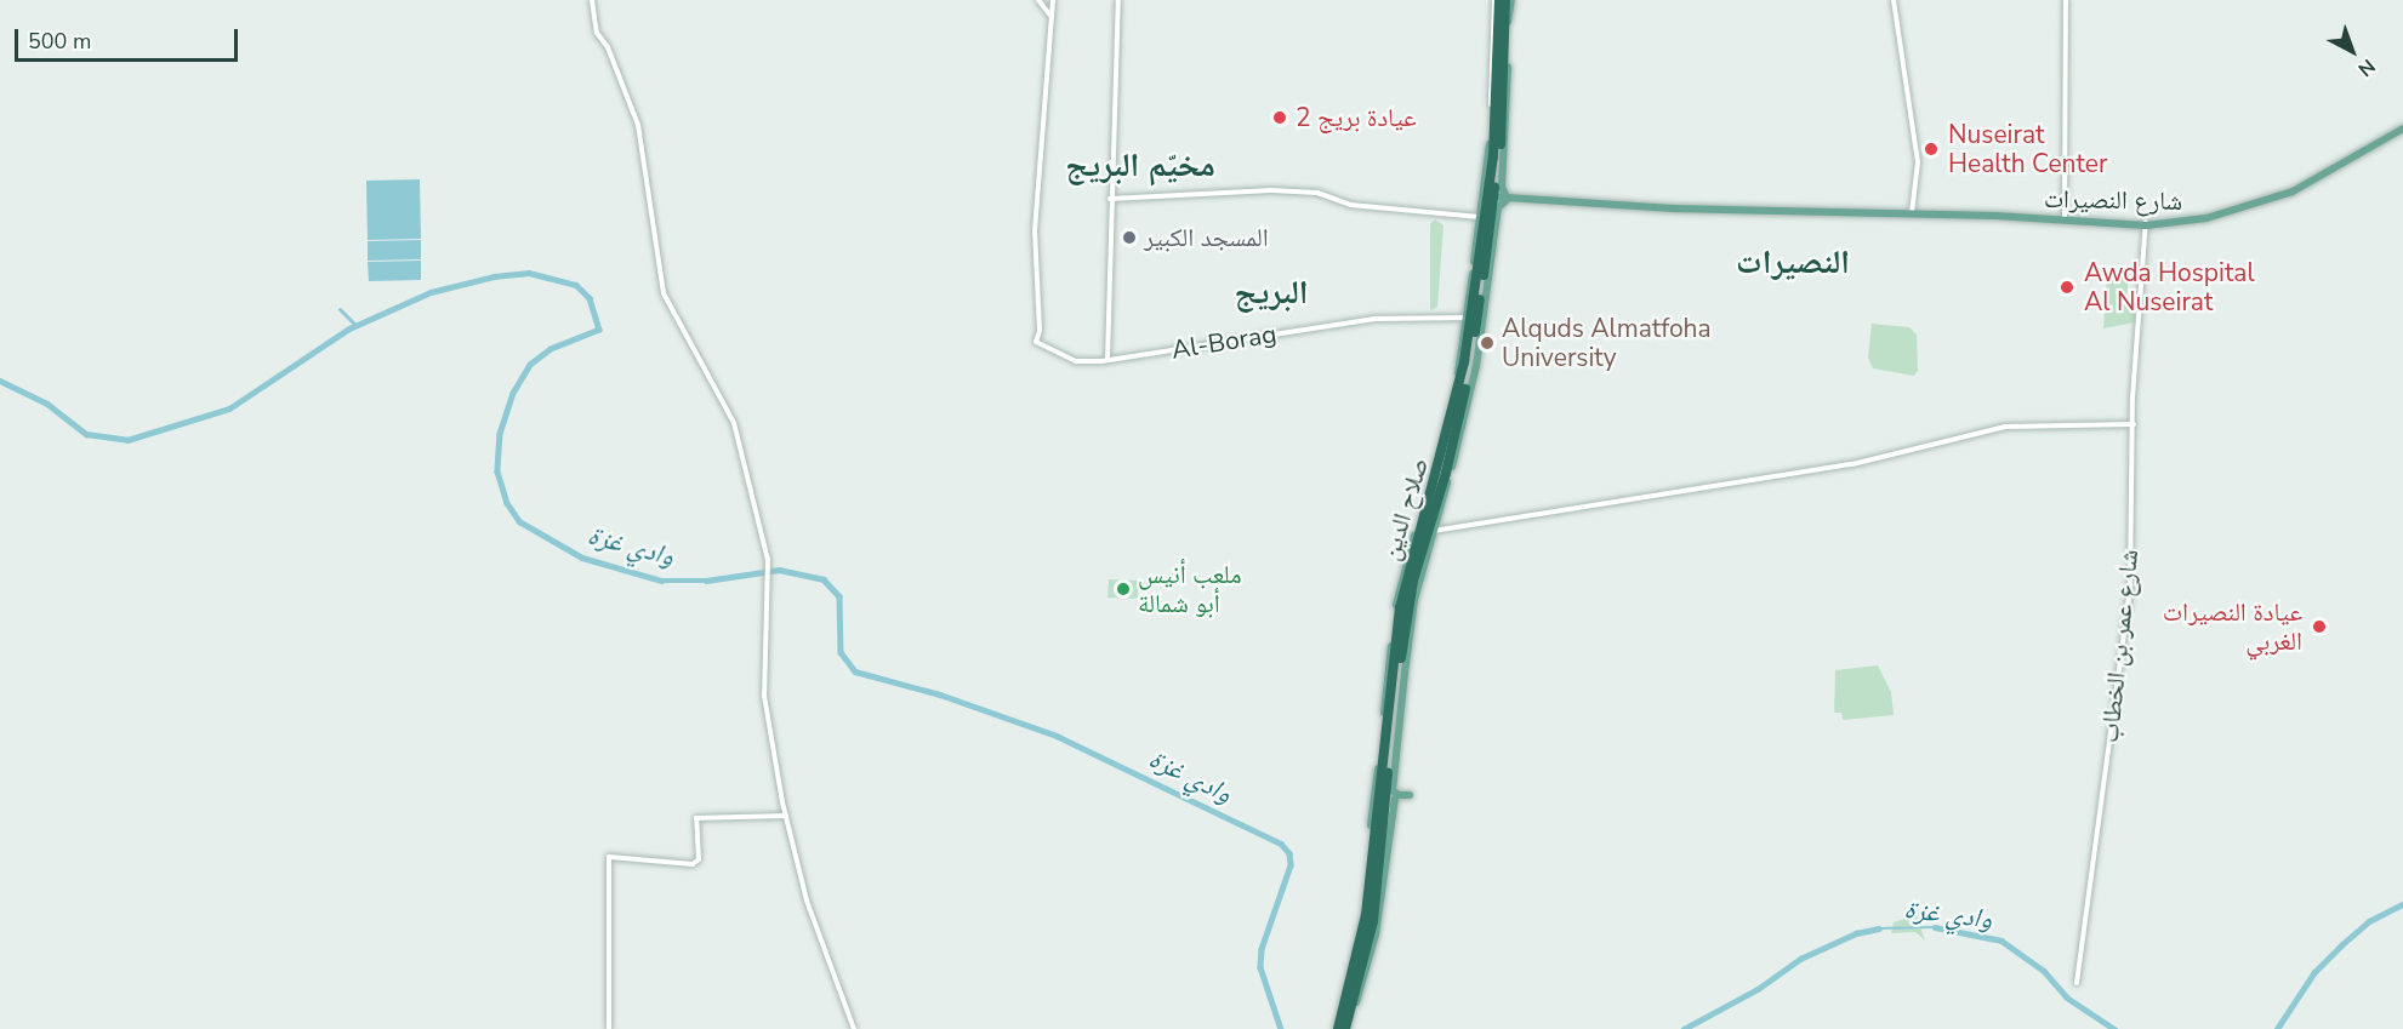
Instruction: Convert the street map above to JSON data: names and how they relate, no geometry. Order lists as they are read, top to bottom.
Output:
{
  "streets": {
    "highway": ["صلاح الدين"],
    "main road": ["شارع النصيرات"],
    "street": ["Al-Borag", "شارع عمر بن الخطاب"]
  },
  "crossings": [
    ["شارع النصيرات", "صلاح الدين"],
    ["شارع النصيرات", "شارع عمر بن الخطاب"],
    ["Al-Borag", "صلاح الدين"]
  ],
  "districts": ["مخيّم البريج", "النصيرات", "البريج"],
  "water": ["وادي غزة"],
  "places": [
    "عيادة بريج 2",
    "Nuseirat Health Center",
    "المسجد الكبير",
    "Awda Hospital Al Nuseirat",
    "Alquds Almatfoha University",
    "ملعب أنيس أبو شمالة",
    "عيادة النصيرات الغربي"
  ],
  "scale_bar": "500 m",
  "north": "bottom right"
}
